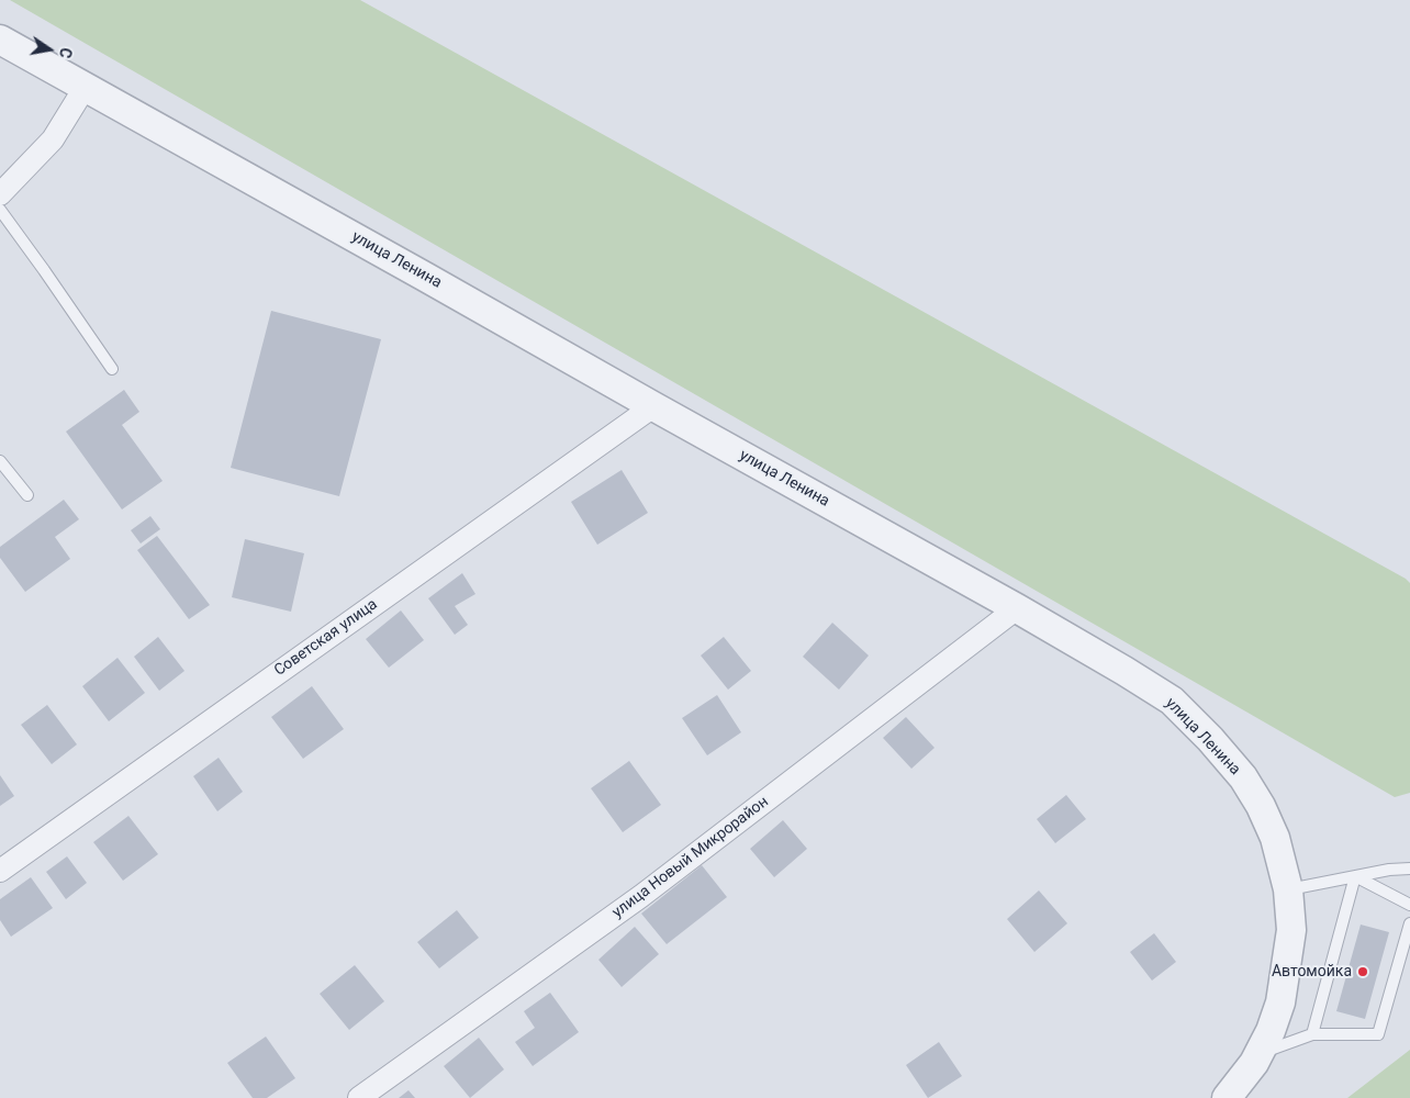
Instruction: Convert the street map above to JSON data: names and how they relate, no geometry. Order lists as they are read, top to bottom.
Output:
{
  "streets": {
    "street": ["улица Ленина", "Советская улица", "улица Новый Микрорайон"]
  },
  "crossings": [
    ["улица Ленина", "Советская улица"],
    ["улица Ленина", "улица Новый Микрорайон"]
  ],
  "places": ["Автомойка"],
  "north": "right"
}
